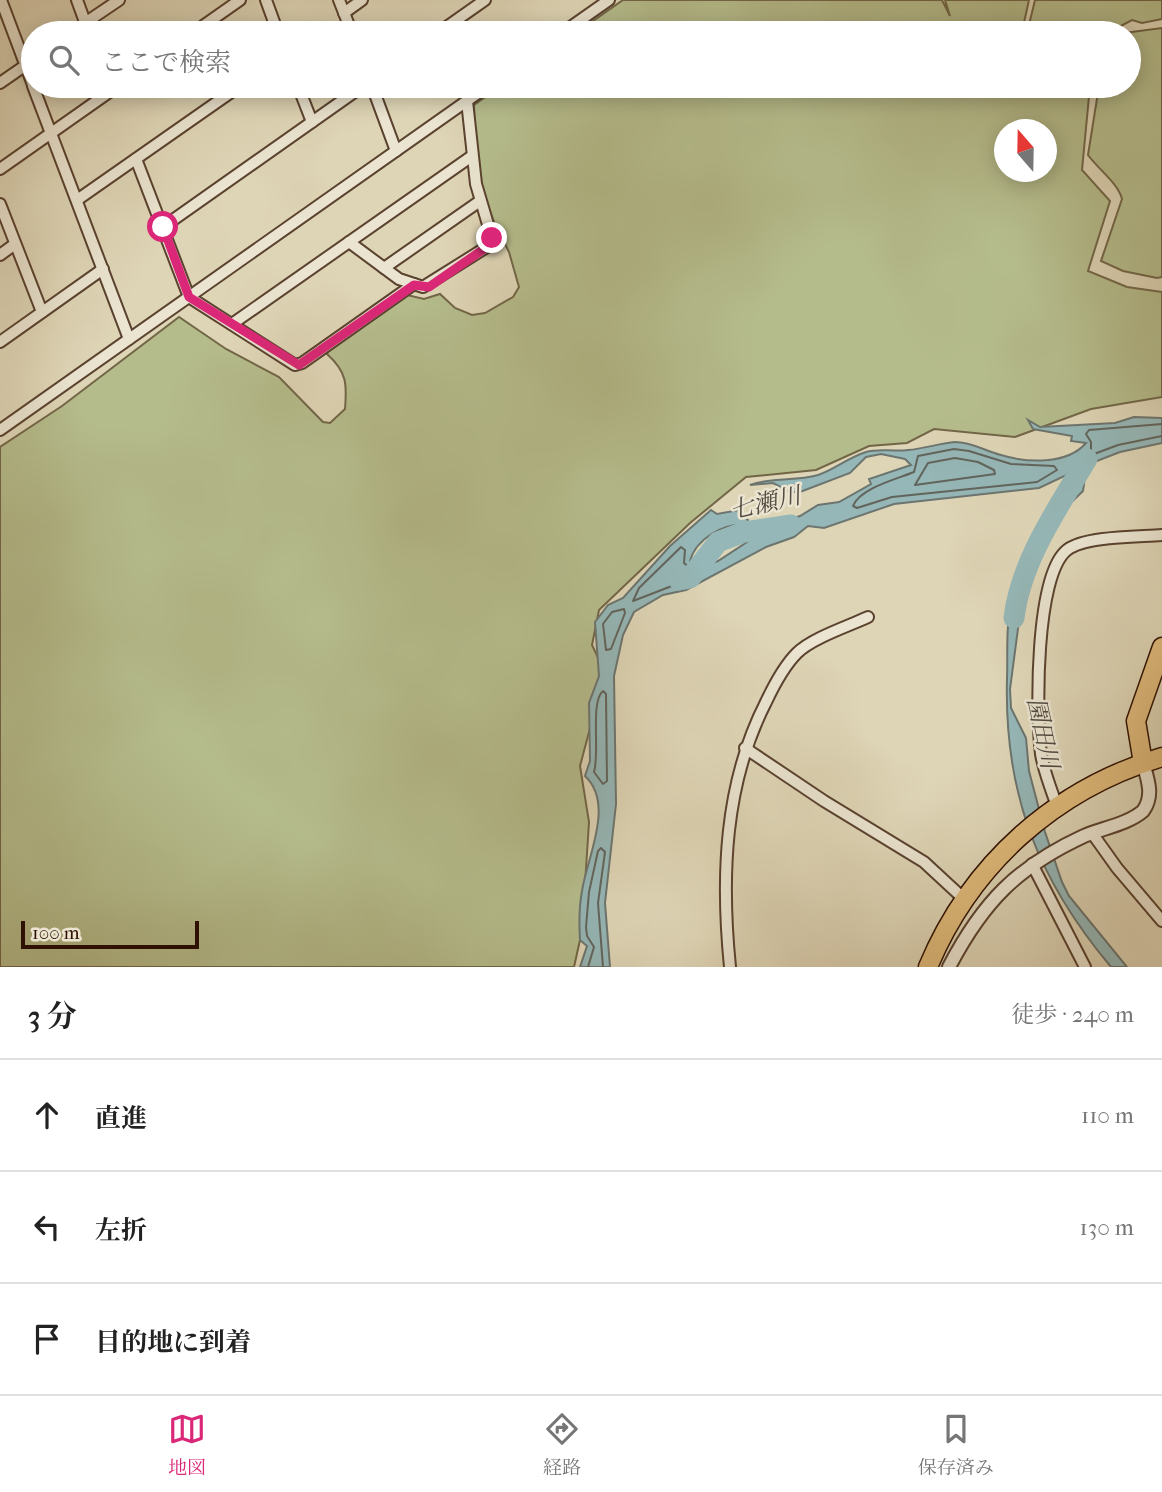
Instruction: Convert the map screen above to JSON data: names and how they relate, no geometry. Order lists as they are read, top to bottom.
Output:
{
  "water": ["七瀬川", "園田川"],
  "scale_bar": "100 m",
  "north": "top",
  "page": {
    "search": "ここで検索",
    "scale": "100 m",
    "heading": ["3 分", "徒歩 · 240 m"],
    "list": [
      ["直進", "110 m"],
      ["左折", "130 m"],
      "目的地に到着"
    ],
    "nav": ["地図", "経路", "保存済み"]
  }
}
